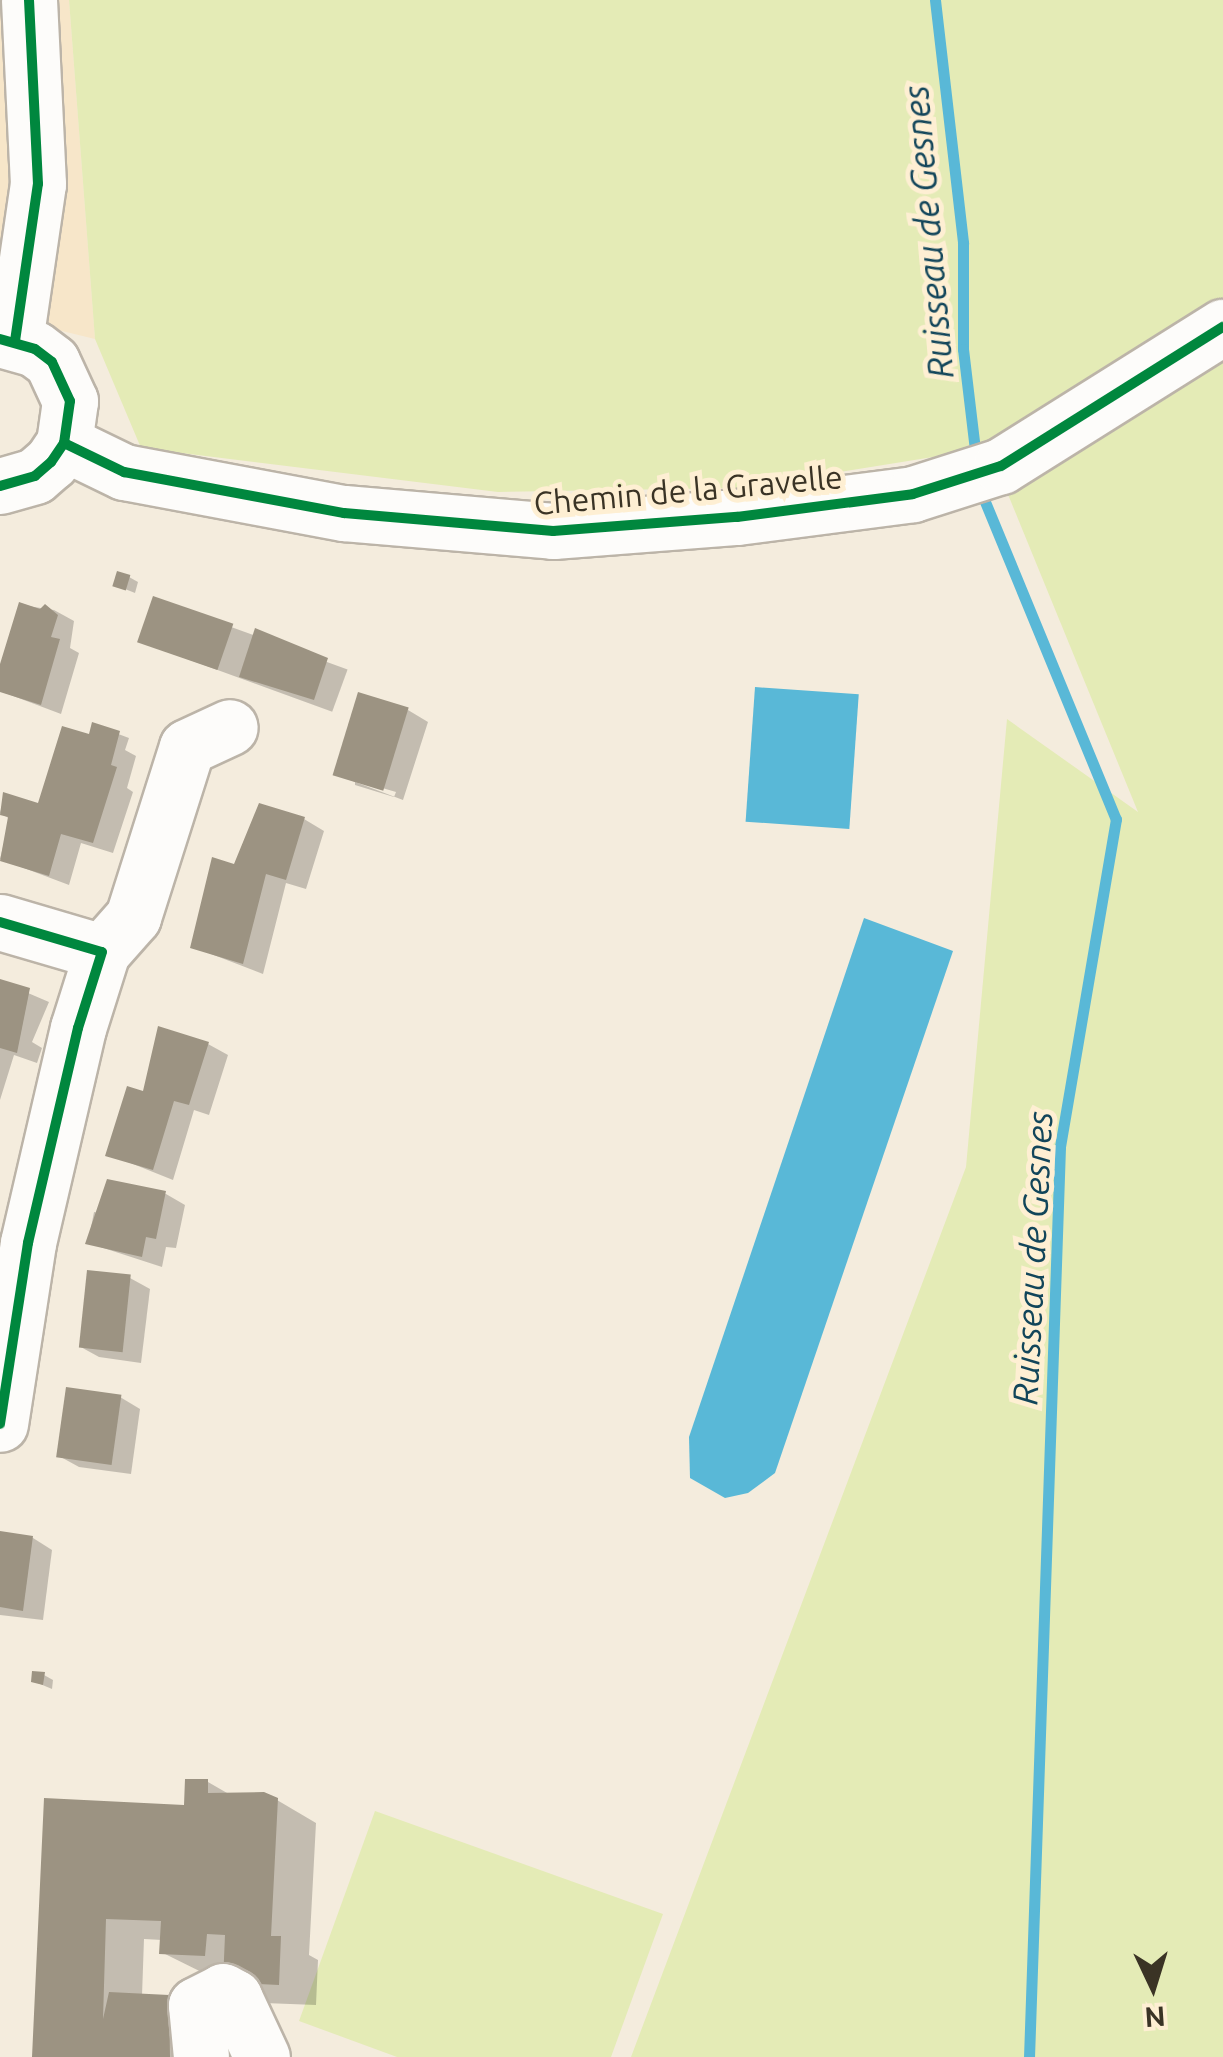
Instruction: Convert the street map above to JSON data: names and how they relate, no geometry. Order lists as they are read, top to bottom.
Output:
{
  "streets": {
    "street": ["Chemin de la Gravelle"]
  },
  "water": ["Ruisseau de Gesnes"],
  "north": "bottom"
}
